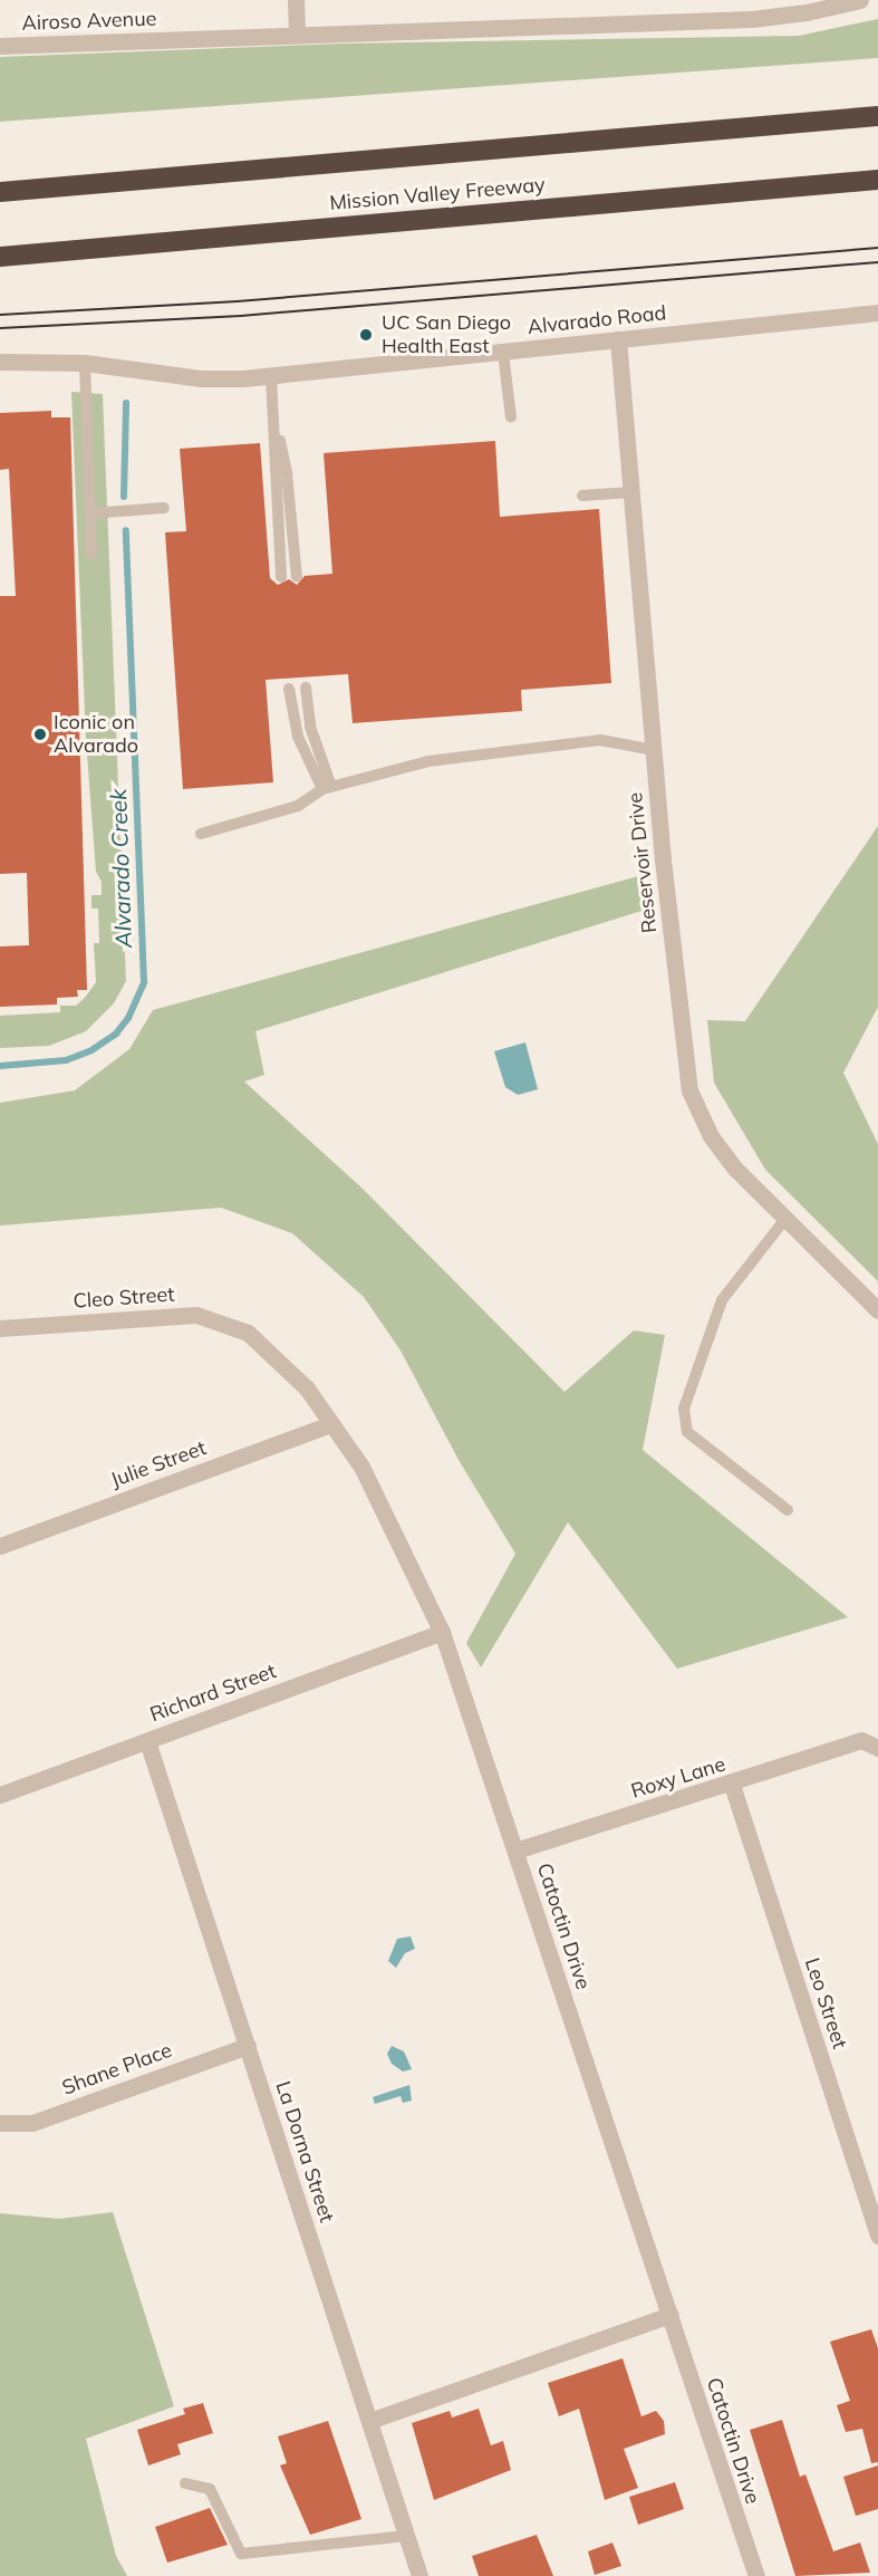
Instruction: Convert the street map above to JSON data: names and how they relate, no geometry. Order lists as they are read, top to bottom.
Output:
{
  "streets": {
    "highway": ["Mission Valley Freeway"],
    "street": [
      "Airoso Avenue",
      "Alvarado Road",
      "Reservoir Drive",
      "Cleo Street",
      "Julie Street",
      "Richard Street",
      "Roxy Lane",
      "Catoctin Drive",
      "Leo Street",
      "Shane Place",
      "La Dorna Street"
    ]
  },
  "crossings": [
    ["Alvarado Road", "Reservoir Drive"],
    ["Cleo Street", "Catoctin Drive"],
    ["Julie Street", "Catoctin Drive"],
    ["Richard Street", "Catoctin Drive"],
    ["Richard Street", "La Dorna Street"],
    ["Roxy Lane", "Catoctin Drive"],
    ["Roxy Lane", "Leo Street"],
    ["Shane Place", "La Dorna Street"]
  ],
  "water": ["Alvarado Creek"],
  "places": ["UC San Diego Health East", "Iconic on Alvarado"]
}
